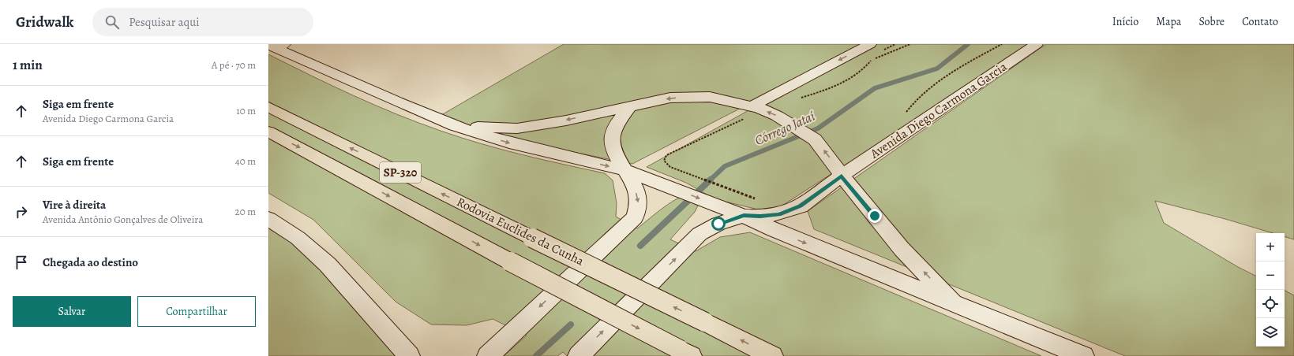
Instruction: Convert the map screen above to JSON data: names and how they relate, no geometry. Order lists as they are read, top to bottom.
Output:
{
  "streets": {
    "highway": ["SP-320", "Rodovia Euclides da Cunha"],
    "main road": ["Avenida Diego Carmona Garcia"]
  },
  "water": ["Córrego Jataí"],
  "page": {
    "header": "Gridwalk",
    "search": "Pesquisar aqui",
    "nav": [
      "Início",
      "Mapa",
      "Sobre",
      "Contato"
    ],
    "heading": ["1 min", "A pé · 70 m"],
    "list": [
      ["Siga em frente", "Avenida Diego Carmona Garcia", "10 m"],
      ["Siga em frente", "40 m"],
      ["Vire à direita", "Avenida Antônio Gonçalves de Oliveira", "20 m"],
      "Chegada ao destino"
    ],
    "map_buttons": ["+", "−"],
    "buttons": ["Salvar", "Compartilhar"]
  }
}
